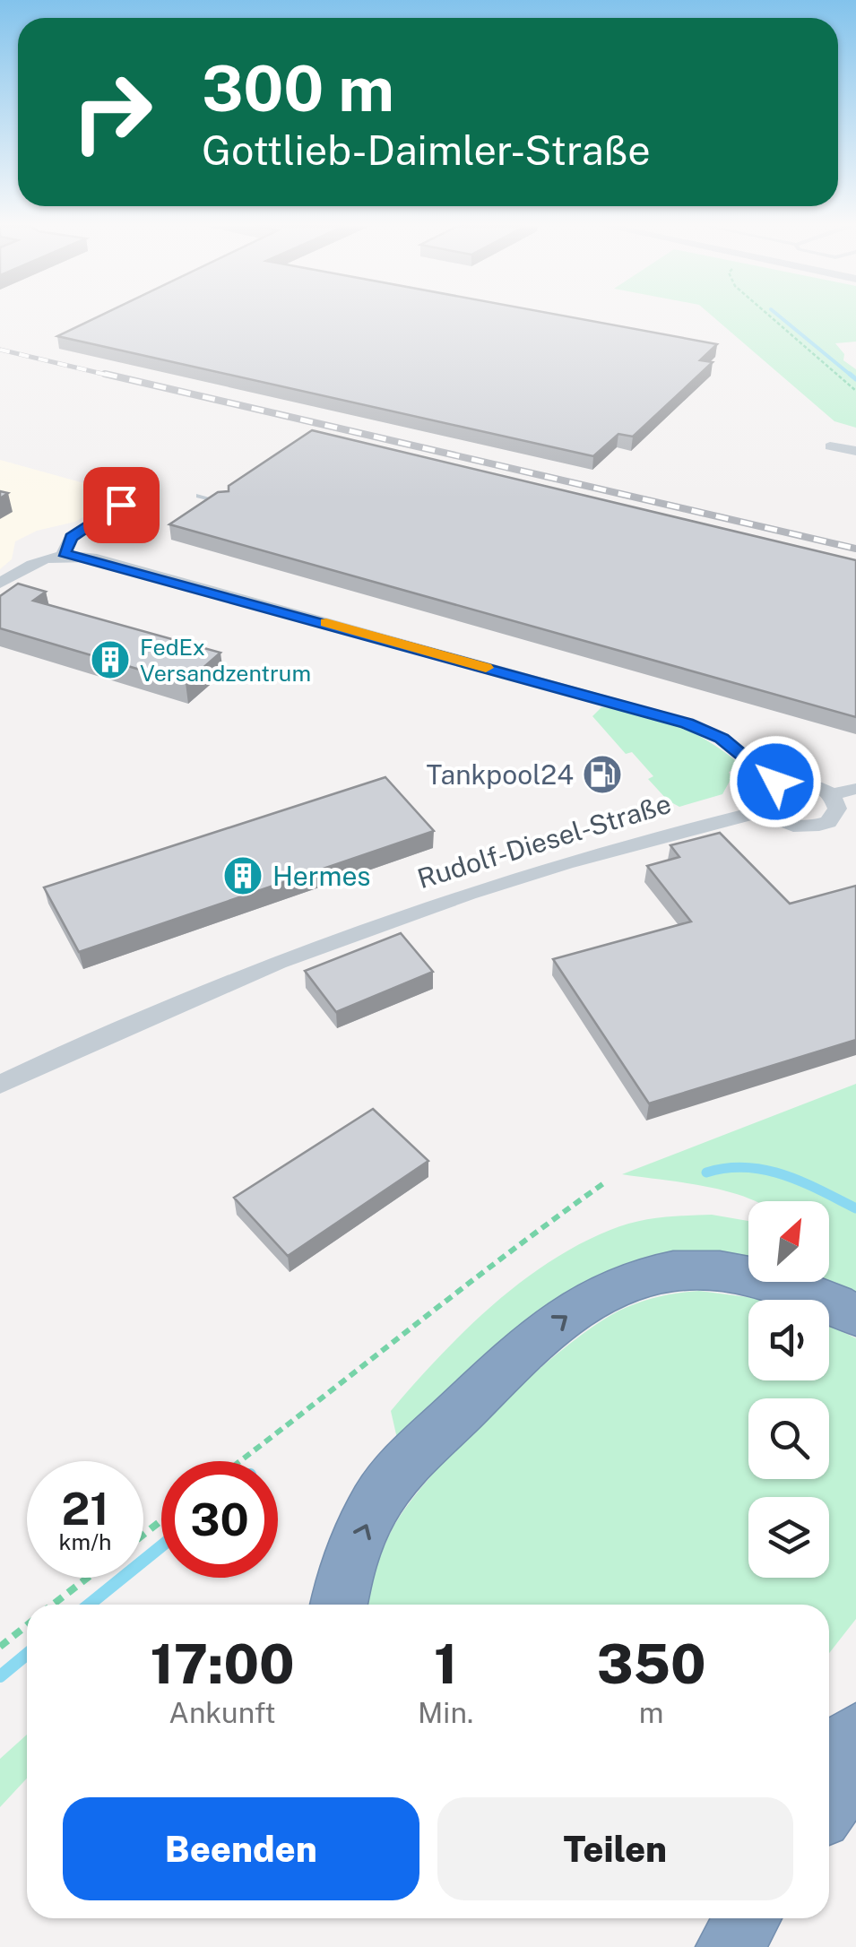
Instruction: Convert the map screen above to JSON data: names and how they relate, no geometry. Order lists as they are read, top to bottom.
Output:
{
  "streets": {
    "street": ["Rudolf-Diesel-Straße"]
  },
  "places": {
    "building": ["FedEx Versandzentrum", "Hermes"],
    "fuel station": ["Tankpool24"]
  },
  "north": "top right",
  "page": {
    "turn": ["300 m", "Gottlieb-Daimler-Straße"],
    "speed": "21 km/h",
    "limit": "30",
    "eta": [
      "17:00",
      "Ankunft",
      "1",
      "Min.",
      "350",
      "m"
    ],
    "buttons": ["Beenden", "Teilen"]
  }
}
